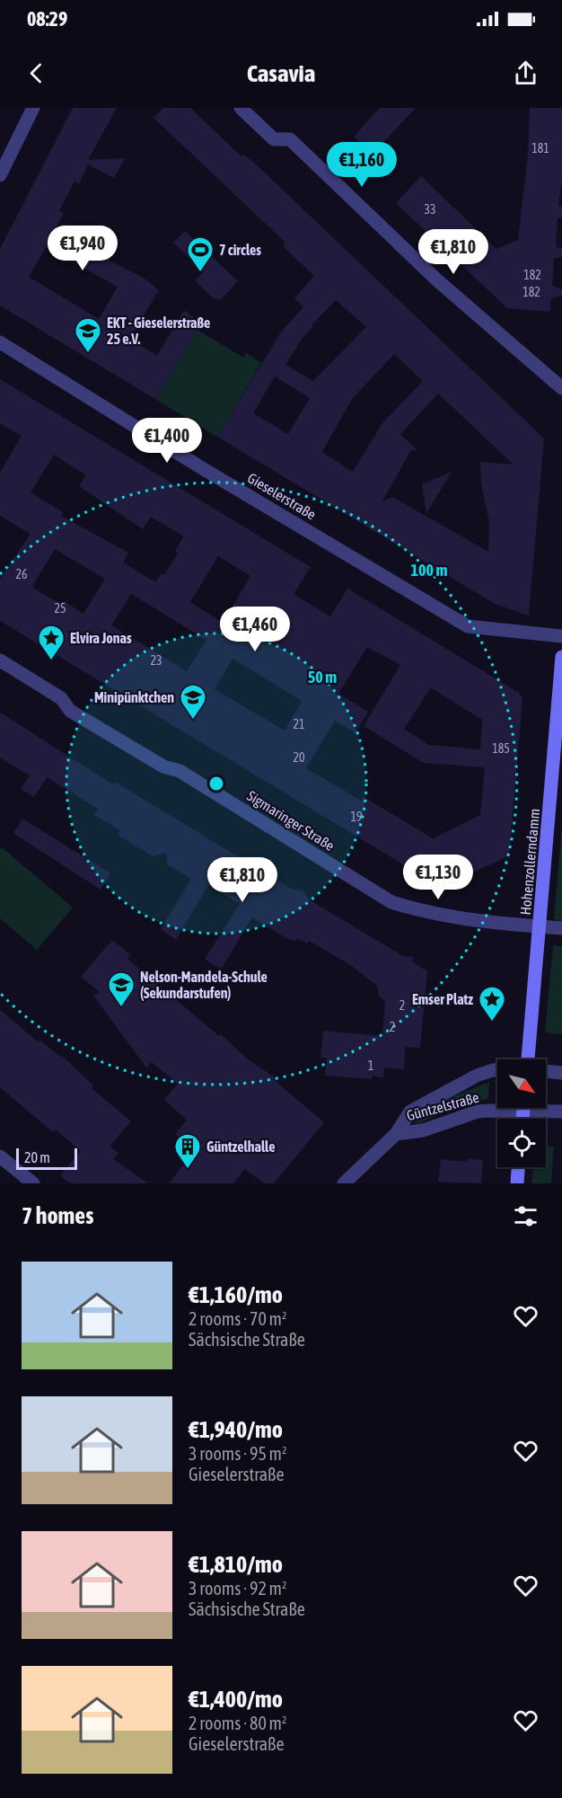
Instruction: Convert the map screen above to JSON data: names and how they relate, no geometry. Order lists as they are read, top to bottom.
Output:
{
  "streets": {
    "main road": ["Hohenzollerndamm"],
    "street": ["Gieselerstraße", "Sigmaringer Straße", "Güntzelstraße"]
  },
  "crossings": [
    ["Sigmaringer Straße", "Hohenzollerndamm"]
  ],
  "places": {
    "sports": ["7 circles"],
    "school or university": ["EKT - Gieselerstraße 25 e.V.", "Minipünktchen", "Nelson-Mandela-Schule (Sekundarstufen)"],
    "place": ["Elvira Jonas", "Emser Platz"],
    "building": ["Güntzelhalle"]
  },
  "house_numbers": [
    "181",
    "33",
    "182",
    "182",
    "26",
    "25",
    "23",
    "21",
    "185",
    "20",
    "19",
    "2",
    "2",
    "1"
  ],
  "scale_bar": "20 m",
  "north": "bottom right",
  "page": {
    "status": "08:29",
    "header": "Casavia",
    "price": [
      "€1,160",
      "€1,940",
      "€1,810",
      "€1,400",
      "€1,460",
      "€1,130",
      "€1,810"
    ],
    "scale": "20 m",
    "heading": "7 homes",
    "list": [
      {
        "name": "€1,160/mo",
        "note": "2 rooms · 70 m² · Sächsische Straße"
      },
      {
        "name": "€1,940/mo",
        "note": "3 rooms · 95 m² · Gieselerstraße"
      },
      {
        "name": "€1,810/mo",
        "note": "3 rooms · 92 m² · Sächsische Straße"
      },
      {
        "name": "€1,400/mo",
        "note": "2 rooms · 80 m² · Gieselerstraße"
      }
    ]
  },
  "rings": ["100 m", "50 m"]
}
